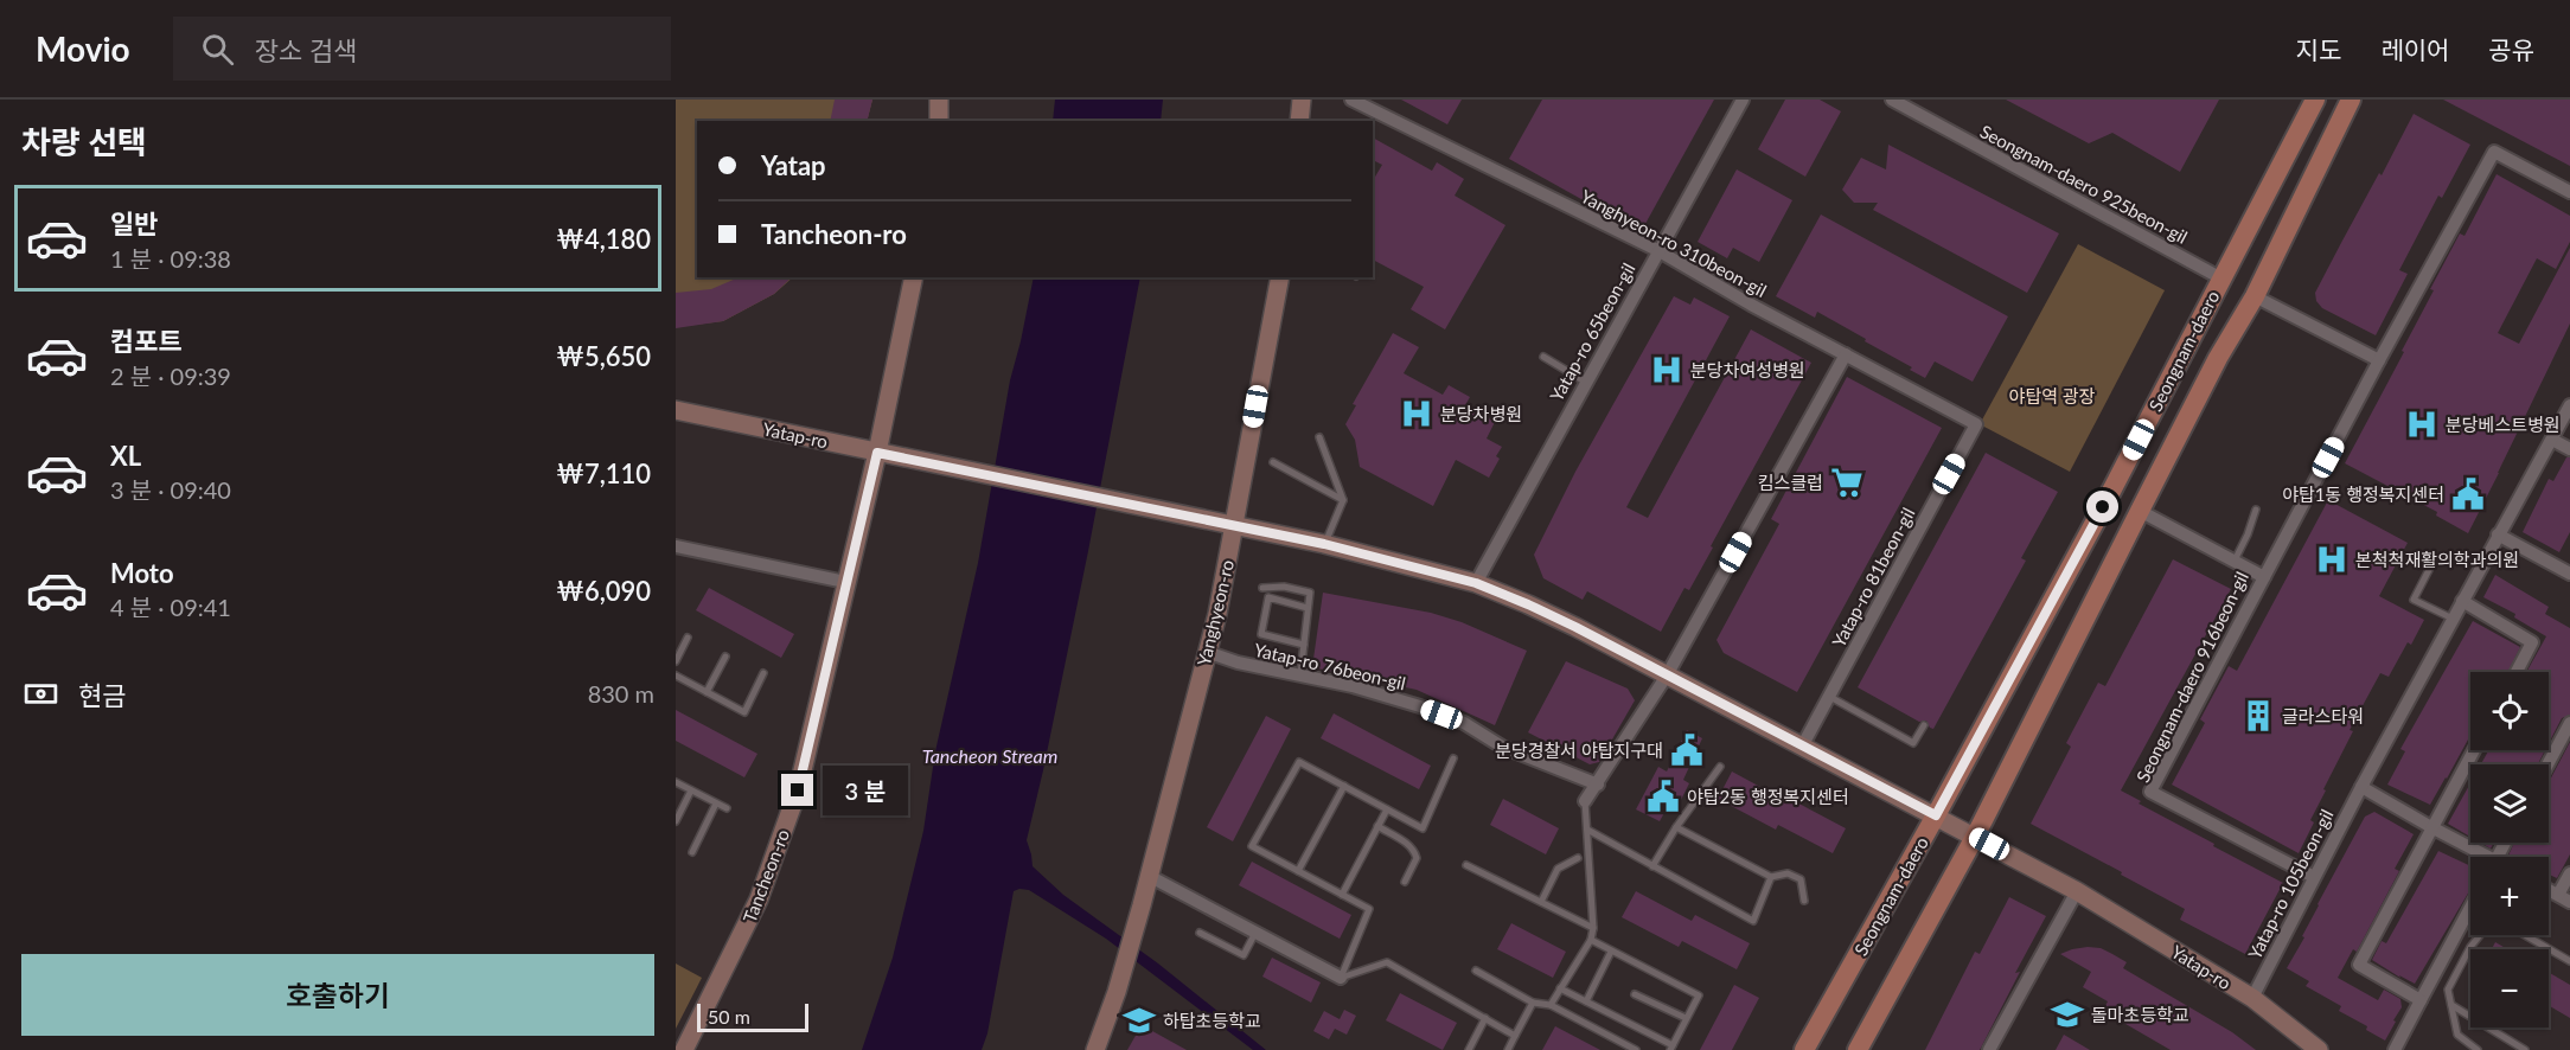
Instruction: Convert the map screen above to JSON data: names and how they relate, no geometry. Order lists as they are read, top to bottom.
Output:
{
  "streets": {
    "main road": ["Seongnam-daero"],
    "street": [
      "Seongnam-daero 925beon-gil",
      "Yanghyeon-ro 310beon-gil",
      "Yatap-ro 65beon-gil",
      "Yatap-ro",
      "Yatap-ro 81beon-gil",
      "Yanghyeon-ro",
      "Yatap-ro 76beon-gil",
      "Seongnam-daero 916beon-gil",
      "Tancheon-ro",
      "Yatap-ro 105beon-gil"
    ]
  },
  "crossings": [
    ["Seongnam-daero 925beon-gil", "Seongnam-daero"],
    ["Yanghyeon-ro 310beon-gil", "Yatap-ro 65beon-gil"],
    ["Yanghyeon-ro 310beon-gil", "Yatap-ro 81beon-gil"],
    ["Yatap-ro 65beon-gil", "Yatap-ro"],
    ["Seongnam-daero", "Yatap-ro"],
    ["Seongnam-daero", "Seongnam-daero 916beon-gil"],
    ["Yatap-ro", "Yatap-ro 81beon-gil"],
    ["Yatap-ro", "Yanghyeon-ro"],
    ["Yatap-ro", "Tancheon-ro"],
    ["Yatap-ro", "Yatap-ro 105beon-gil"],
    ["Yanghyeon-ro", "Yatap-ro 76beon-gil"],
    ["Seongnam-daero 916beon-gil", "Yatap-ro 105beon-gil"]
  ],
  "water": ["Tancheon Stream"],
  "parks": ["야탑역 광장"],
  "places": {
    "hospital": [
      "분당차여성병원",
      "분당차병원",
      "분당베스트병원",
      "본척척재활의학과의원"
    ],
    "supermarket": ["킴스클럽"],
    "public building": ["야탑1동 행정복지센터", "분당경찰서 야탑지구대", "야탑2동 행정복지센터"],
    "building": ["글라스타워"],
    "school or university": ["돌마초등학교", "하탑초등학교"]
  },
  "scale_bar": "50 m",
  "page": {
    "header": "Movio",
    "search": "장소 검색",
    "nav": ["지도", "레이어", "공유"],
    "heading": "차량 선택",
    "banner": ["Yatap", "Tancheon-ro"],
    "list": [
      {
        "name": "일반",
        "note": "1 분 · 09:38",
        "value": "₩4,180"
      },
      {
        "name": "컴포트",
        "note": "2 분 · 09:39",
        "value": "₩5,650"
      },
      {
        "name": "XL",
        "note": "3 분 · 09:40",
        "value": "₩7,110"
      },
      {
        "name": "Moto",
        "note": "4 분 · 09:41",
        "value": "₩6,090"
      }
    ],
    "pay": ["현금", "830 m"],
    "map_buttons": ["+", "−"],
    "bubble": "3 분",
    "buttons": "호출하기",
    "scale": "50 m"
  }
}
